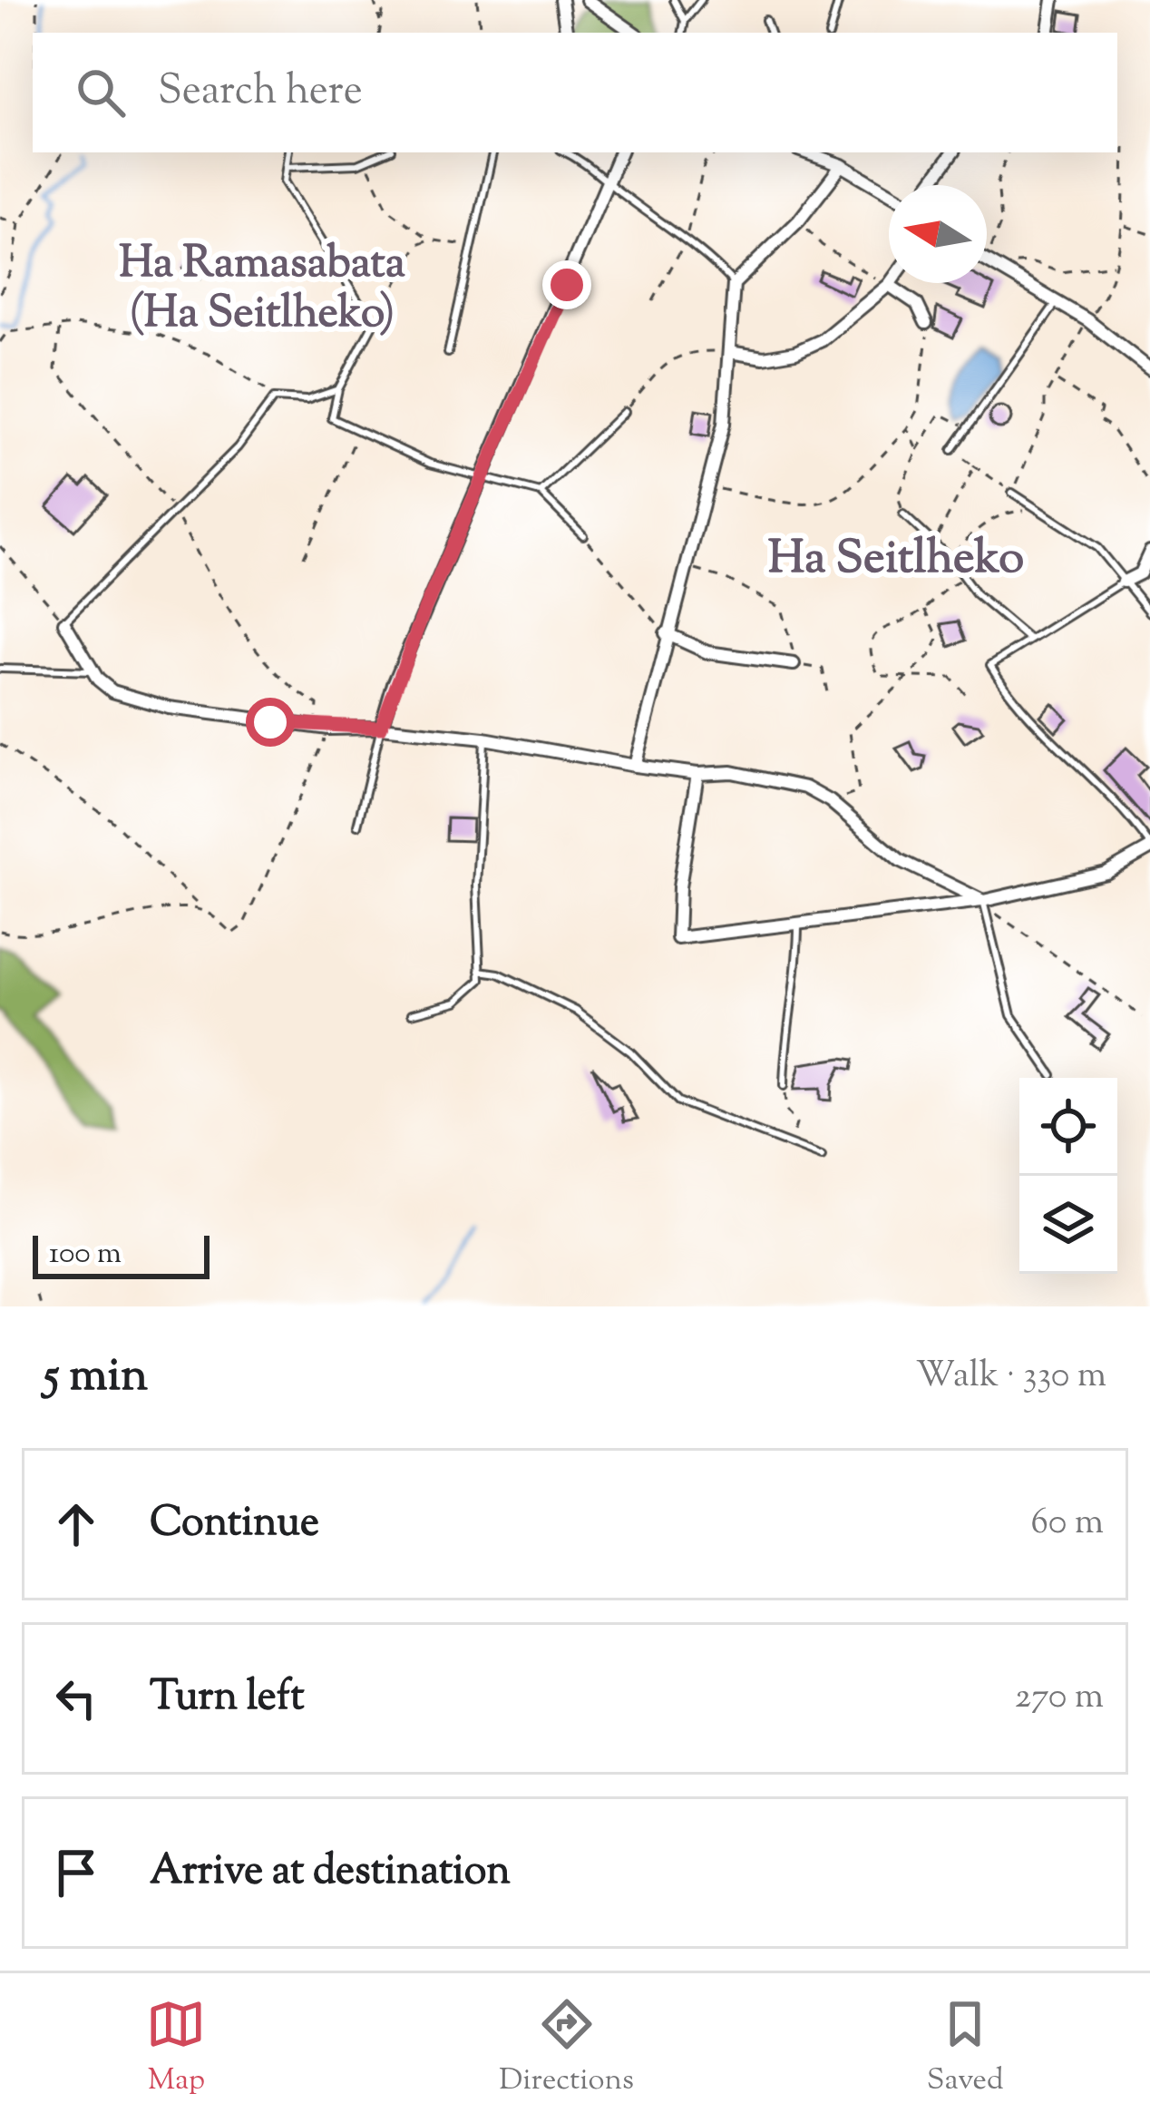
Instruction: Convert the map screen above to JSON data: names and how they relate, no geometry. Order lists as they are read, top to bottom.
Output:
{
  "districts": ["Ha Ramasabata (Ha Seitlheko)", "Ha Seitlheko"],
  "scale_bar": "100 m",
  "north": "left",
  "page": {
    "search": "Search here",
    "scale": "100 m",
    "heading": ["5 min", "Walk · 330 m"],
    "list": [
      ["Continue", "60 m"],
      ["Turn left", "270 m"],
      "Arrive at destination"
    ],
    "nav": ["Map", "Directions", "Saved"]
  }
}
